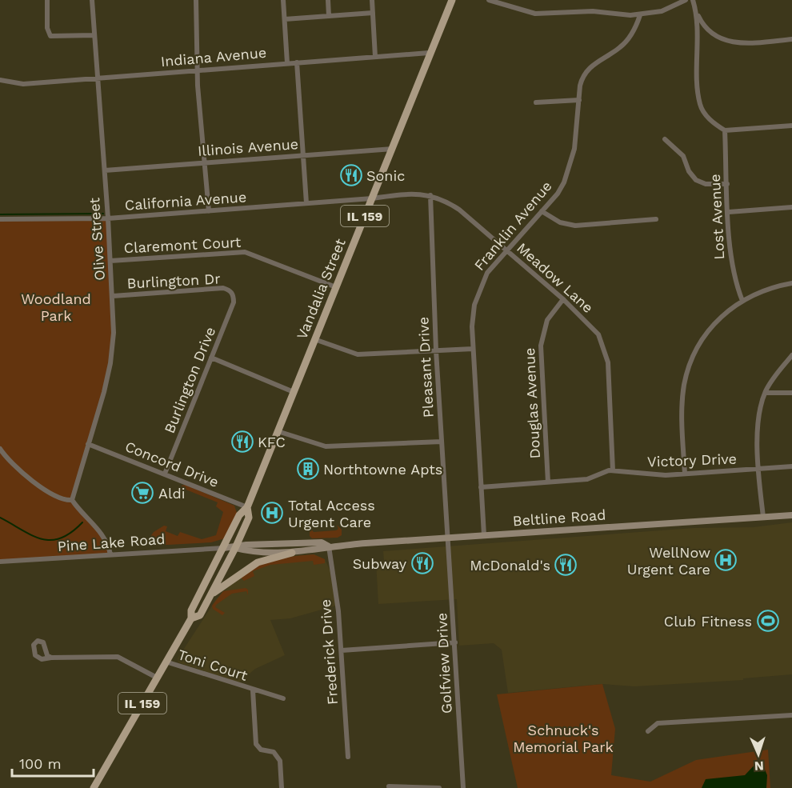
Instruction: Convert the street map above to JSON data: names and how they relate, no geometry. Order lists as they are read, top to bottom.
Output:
{
  "streets": {
    "main road": ["IL 159", "Vandalia Street", "Beltline Road"],
    "street": [
      "Indiana Avenue",
      "Illinois Avenue",
      "California Avenue",
      "Lost Avenue",
      "Franklin Avenue",
      "Olive Street",
      "Claremont Court",
      "Meadow Lane",
      "Burlington Dr",
      "Pleasant Drive",
      "Burlington Drive",
      "Douglas Avenue",
      "Victory Drive",
      "Concord Drive",
      "Pine Lake Road",
      "Frederick Drive",
      "Golfview Drive",
      "Toni Court"
    ]
  },
  "crossings": [
    ["Indiana Avenue", "Olive Street"],
    ["Indiana Avenue", "Vandalia Street"],
    ["Illinois Avenue", "Olive Street"],
    ["Illinois Avenue", "Vandalia Street"],
    ["California Avenue", "Olive Street"],
    ["California Avenue", "Meadow Lane"],
    ["California Avenue", "Vandalia Street"],
    ["Franklin Avenue", "Meadow Lane"],
    ["Franklin Avenue", "Victory Drive"],
    ["Franklin Avenue", "Beltline Road"],
    ["Olive Street", "Claremont Court"],
    ["Olive Street", "Burlington Dr"],
    ["Olive Street", "Concord Drive"],
    ["Claremont Court", "Vandalia Street"],
    ["Meadow Lane", "Vandalia Street"],
    ["Meadow Lane", "Pleasant Drive"],
    ["Meadow Lane", "Douglas Avenue"],
    ["Meadow Lane", "Victory Drive"],
    ["Burlington Dr", "Burlington Drive"],
    ["Vandalia Street", "Concord Drive"],
    ["Vandalia Street", "Beltline Road"],
    ["Vandalia Street", "Pine Lake Road"],
    ["Vandalia Street", "Toni Court"],
    ["Pleasant Drive", "Beltline Road"],
    ["Pleasant Drive", "Golfview Drive"],
    ["Burlington Drive", "Concord Drive"],
    ["Douglas Avenue", "Victory Drive"],
    ["Beltline Road", "Pine Lake Road"],
    ["Beltline Road", "Frederick Drive"],
    ["Beltline Road", "Golfview Drive"]
  ],
  "parks": ["Woodland Park", "Schnuck's Memorial Park"],
  "places": {
    "restaurant": [
      "Sonic",
      "KFC",
      "Subway",
      "McDonald's"
    ],
    "building": ["Northtowne Apts"],
    "supermarket": ["Aldi"],
    "hospital": ["Total Access Urgent Care", "WellNow Urgent Care"],
    "sports": ["Club Fitness"]
  },
  "scale_bar": "100 m",
  "north": "bottom"
}
